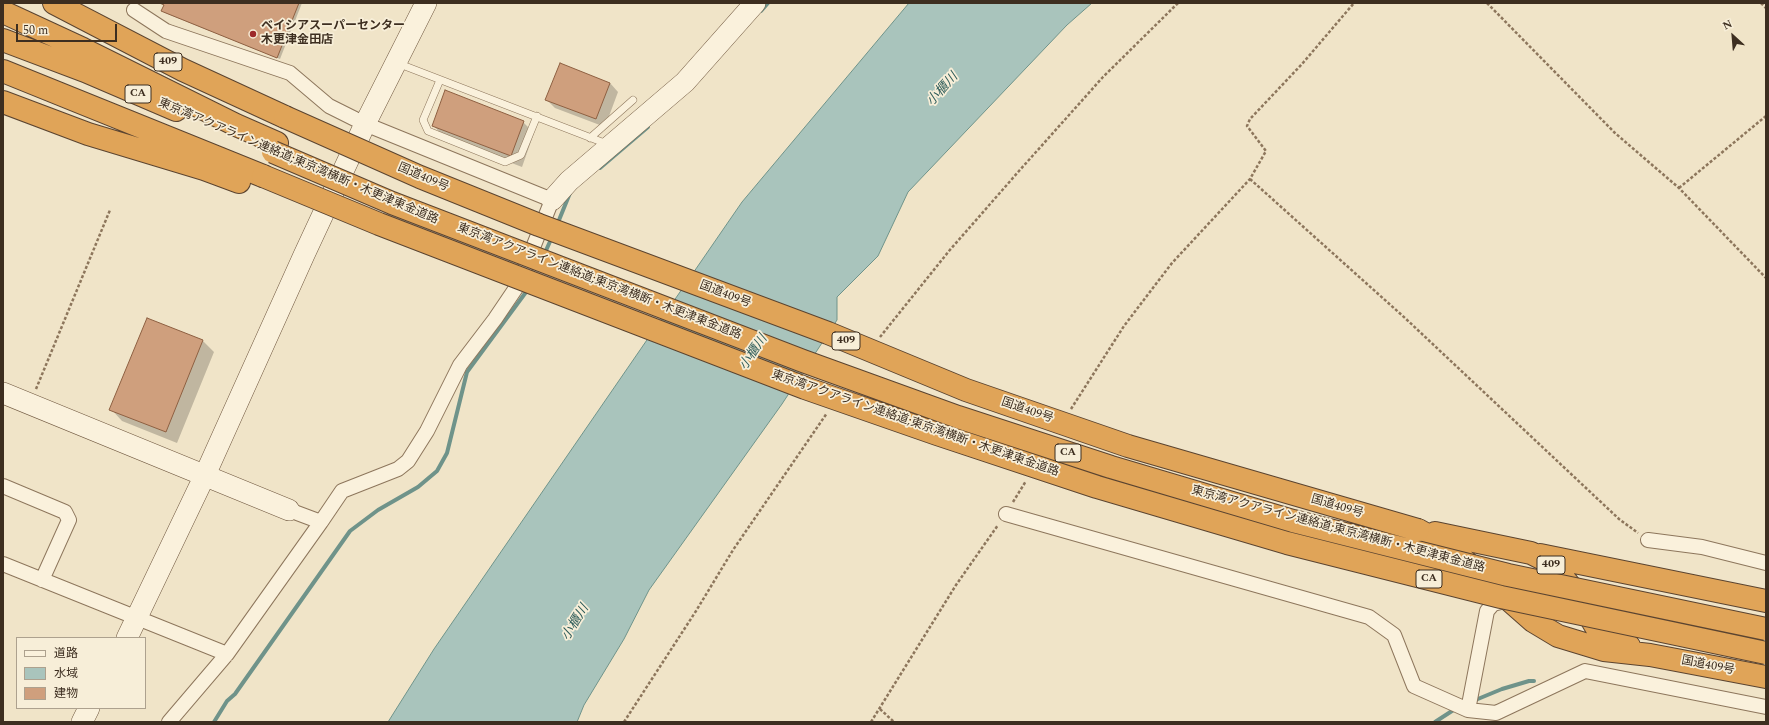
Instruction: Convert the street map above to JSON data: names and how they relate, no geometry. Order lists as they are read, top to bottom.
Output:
{
  "streets": {
    "highway": [
      "409",
      "CA",
      "東京湾アクアライン連絡道;東京湾横断・木更津東金道路",
      "国道409号"
    ]
  },
  "crossings": [
    ["CA", "東京湾アクアライン連絡道;東京湾横断・木更津東金道路"]
  ],
  "water": ["小櫃川"],
  "places": ["ベイシアスーパーセンター 木更津金田店"],
  "legend": ["道路", "水域", "建物"],
  "scale_bar": "50 m",
  "north": "top left"
}
